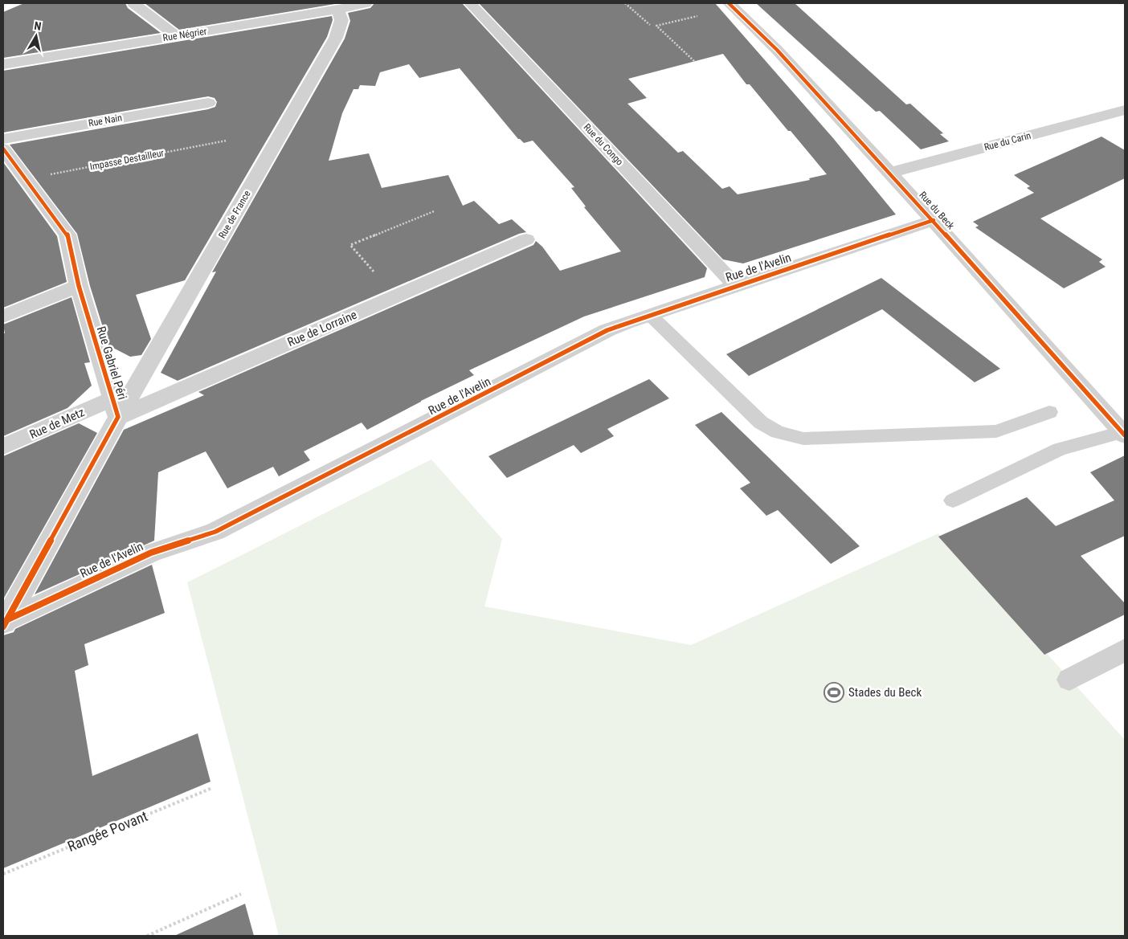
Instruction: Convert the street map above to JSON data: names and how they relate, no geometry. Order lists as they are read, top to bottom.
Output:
{
  "streets": {
    "street": [
      "Rue Négrier",
      "Rue Nain",
      "Rue du Carin",
      "Rue du Congo",
      "Rue du Beck",
      "Rue de France",
      "Rue de l'Avelin",
      "Rue de Lorraine",
      "Rue Gabriel Péri",
      "Rue de Metz"
    ],
    "path": ["Impasse Destailleur", "Rangée Povant"]
  },
  "crossings": [
    ["Rue Négrier", "Rue de France"],
    ["Rue du Carin", "Rue du Beck"],
    ["Rue du Congo", "Rue de l'Avelin"],
    ["Impasse Destailleur", "Rue Gabriel Péri"],
    ["Rue du Beck", "Rue de l'Avelin"],
    ["Rue de France", "Rue de Lorraine"],
    ["Rue de France", "Rue Gabriel Péri"],
    ["Rue de France", "Rue de Metz"],
    ["Rue de l'Avelin", "Rue Gabriel Péri"],
    ["Rue de Lorraine", "Rue Gabriel Péri"],
    ["Rue de Lorraine", "Rue de Metz"],
    ["Rue Gabriel Péri", "Rue de Metz"]
  ],
  "places": {
    "sports": ["Stades du Beck"]
  },
  "north": "top"
}
